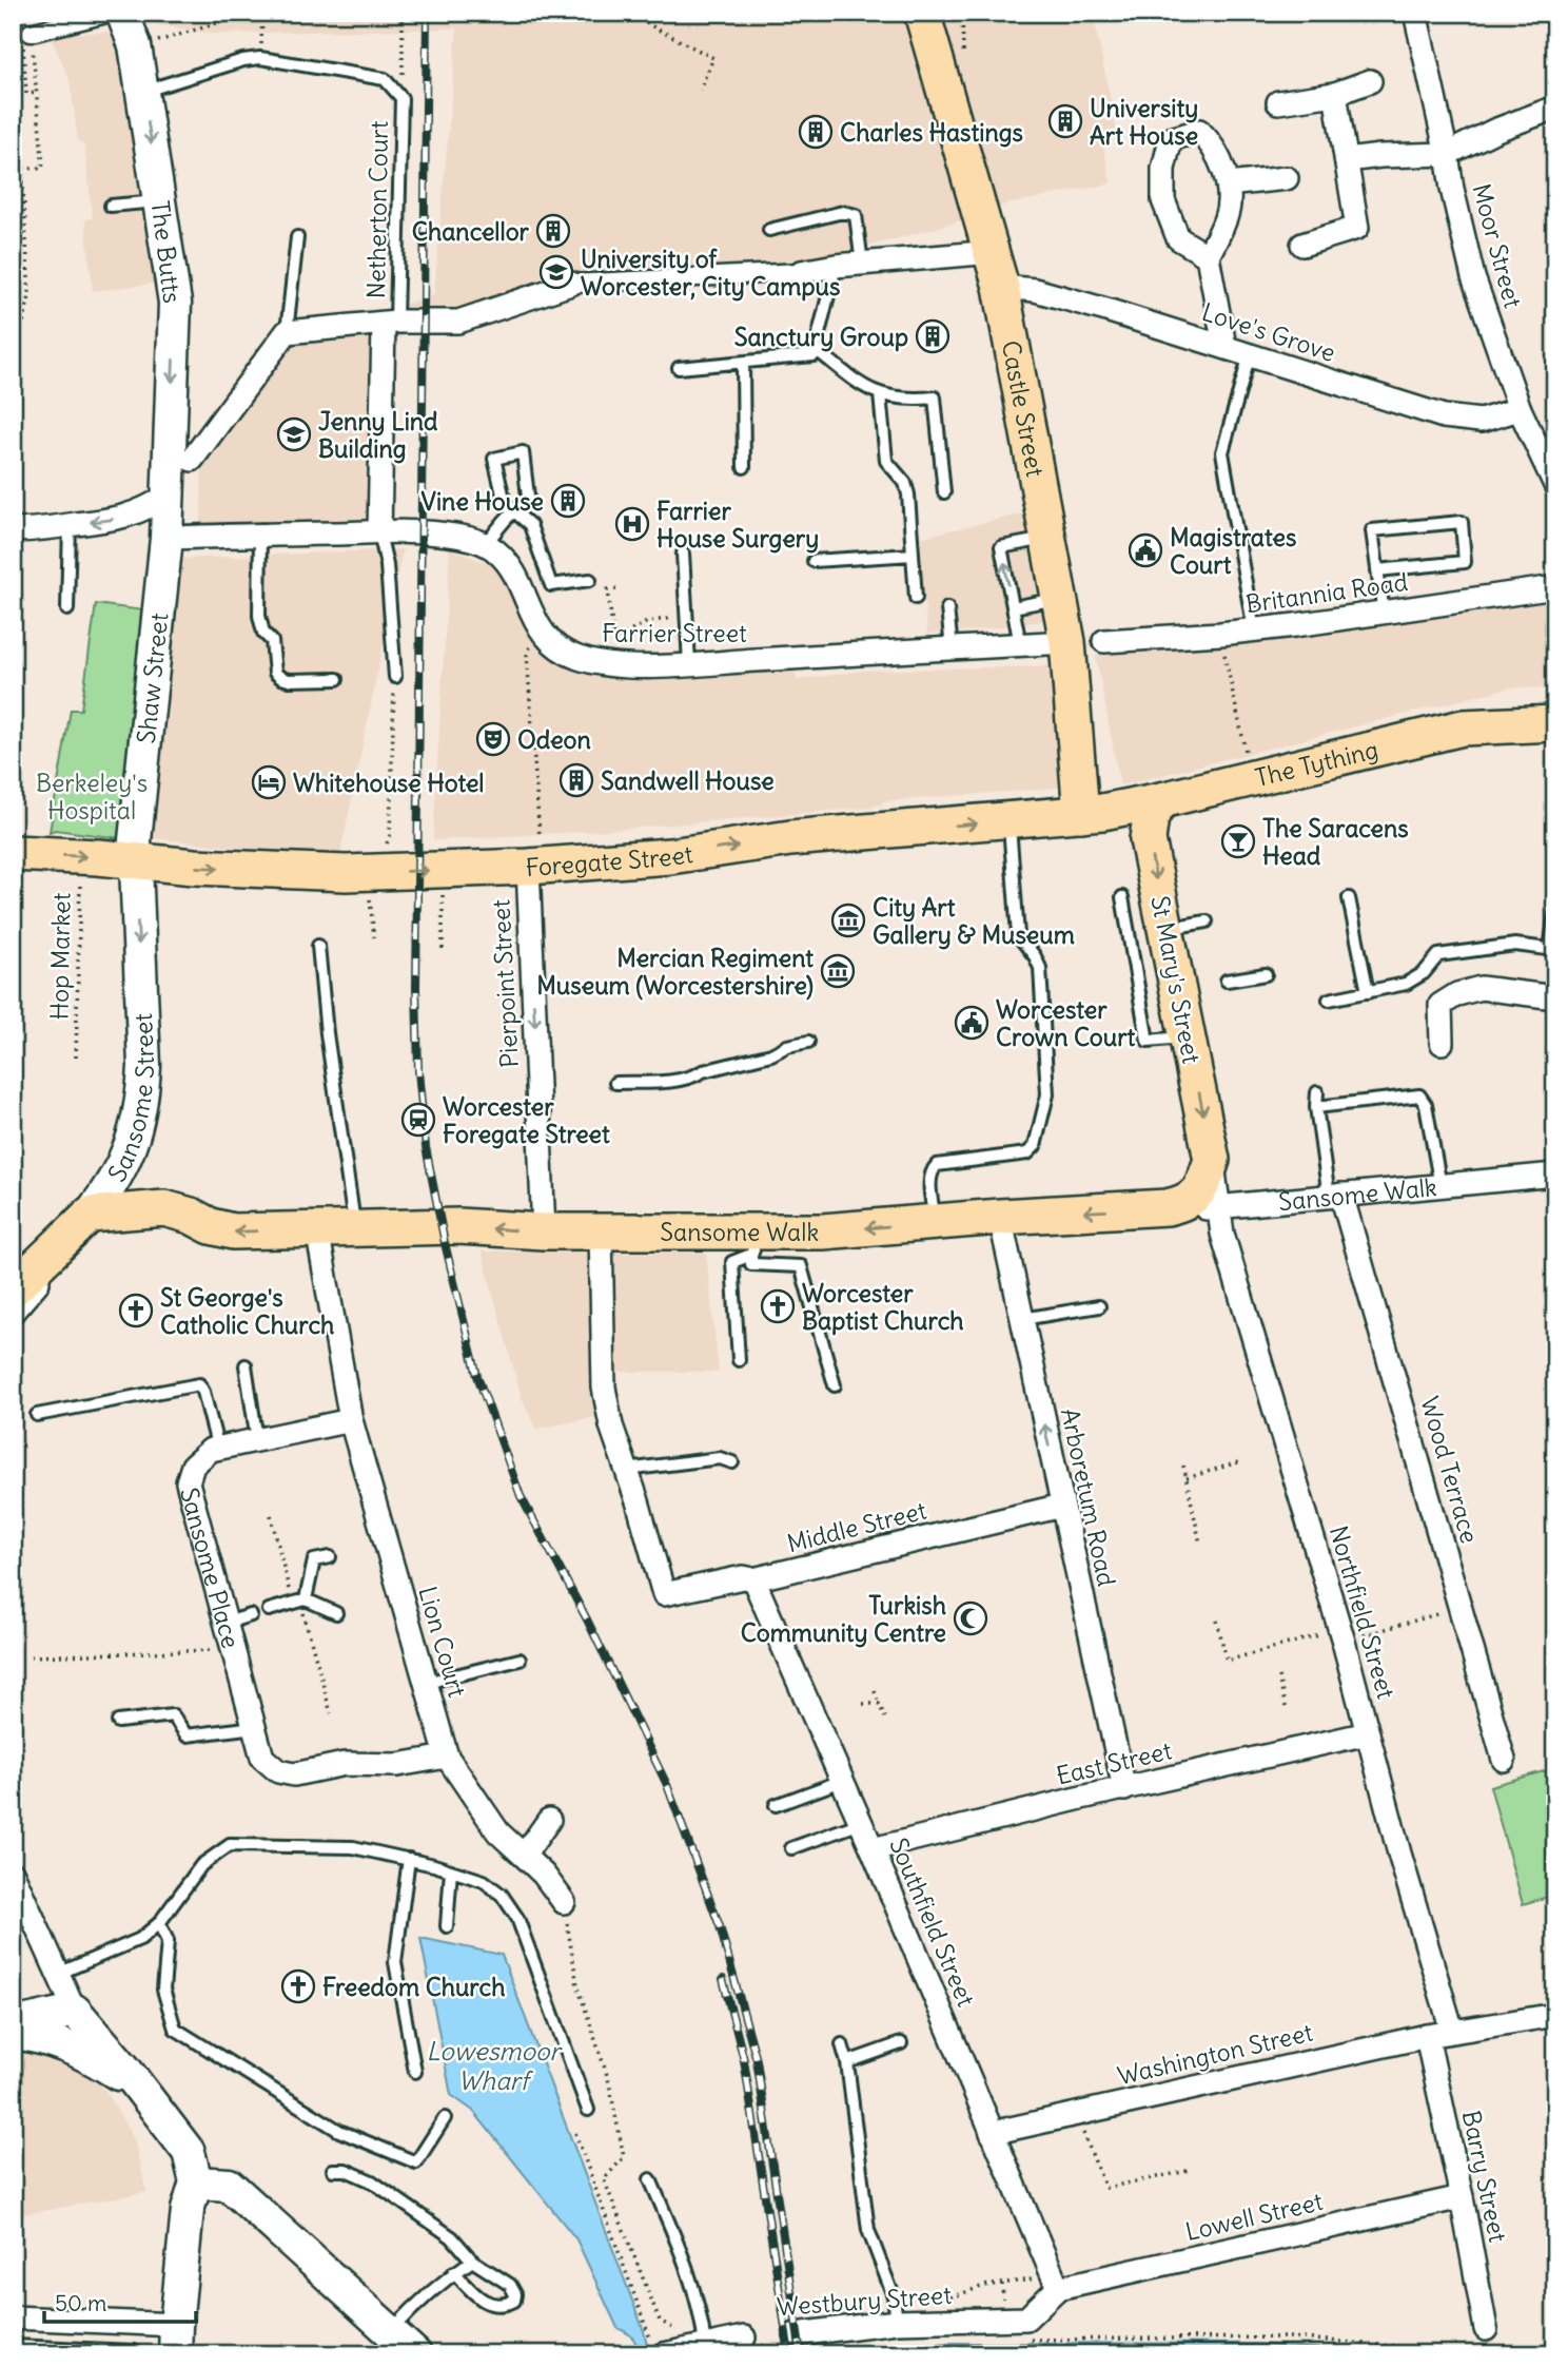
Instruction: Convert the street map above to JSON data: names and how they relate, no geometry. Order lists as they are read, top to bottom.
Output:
{
  "streets": {
    "main road": [
      "The Butts",
      "Castle Street",
      "Shaw Street",
      "The Tything",
      "Foregate Street",
      "St Mary's Street",
      "Sansome Street",
      "Sansome Walk"
    ],
    "street": [
      "Moor Street",
      "Love's Grove",
      "Britannia Road",
      "Farrier Street",
      "Pierpoint Street",
      "Wood Terrace",
      "Arboretum Road",
      "Middle Street",
      "Sansome Place",
      "Northfield Street",
      "Lion Court",
      "East Street",
      "Southfield Street",
      "Washington Street",
      "Barry Street",
      "Lowell Street",
      "Westbury Street"
    ],
    "lane": ["Netherton Court"],
    "path": ["Hop Market"]
  },
  "crossings": [
    ["Moor Street", "Love's Grove"],
    ["The Butts", "Shaw Street"],
    ["Love's Grove", "Castle Street"],
    ["Castle Street", "Farrier Street"],
    ["Castle Street", "The Tything"],
    ["Castle Street", "Foregate Street"],
    ["Farrier Street", "Shaw Street"],
    ["Shaw Street", "Foregate Street"],
    ["Shaw Street", "Sansome Street"],
    ["The Tything", "Foregate Street"],
    ["The Tything", "St Mary's Street"],
    ["Foregate Street", "Hop Market"],
    ["Foregate Street", "Pierpoint Street"],
    ["Foregate Street", "Sansome Street"],
    ["St Mary's Street", "Northfield Street"],
    ["Pierpoint Street", "Sansome Walk"],
    ["Sansome Walk", "Wood Terrace"],
    ["Sansome Walk", "Arboretum Road"],
    ["Sansome Walk", "Northfield Street"],
    ["Arboretum Road", "Middle Street"],
    ["Arboretum Road", "East Street"],
    ["Middle Street", "Southfield Street"],
    ["Sansome Place", "Lion Court"],
    ["Northfield Street", "East Street"],
    ["Northfield Street", "Washington Street"],
    ["East Street", "Southfield Street"],
    ["Southfield Street", "Washington Street"],
    ["Southfield Street", "Lowell Street"],
    ["Southfield Street", "Westbury Street"],
    ["Washington Street", "Barry Street"],
    ["Barry Street", "Lowell Street"],
    ["Lowell Street", "Westbury Street"]
  ],
  "one_way": [
    "The Butts",
    "Foregate Street",
    "St Mary's Street",
    "Pierpoint Street",
    "Sansome Street",
    "Sansome Walk"
  ],
  "water": ["Lowesmoor Wharf"],
  "parks": ["Berkeley's Hospital"],
  "places": {
    "building": [
      "University Art House",
      "Charles Hastings",
      "Chancellor",
      "Sanctury Group",
      "Vine House",
      "Sandwell House"
    ],
    "school or university": ["University of Worcester, City Campus", "Jenny Lind Building"],
    "hospital": ["Farrier House Surgery"],
    "public building": ["Magistrates Court", "Worcester Crown Court"],
    "theatre": ["Odeon"],
    "hotel": ["Whitehouse Hotel"],
    "bar": ["The Saracens Head"],
    "museum": ["City Art Gallery & Museum", "Mercian Regiment Museum (Worcestershire)"],
    "station": ["Worcester Foregate Street"],
    "church": ["Worcester Baptist Church", "St George's Catholic Church", "Freedom Church"],
    "mosque": ["Turkish Community Centre"]
  },
  "scale_bar": "50 m"
}
